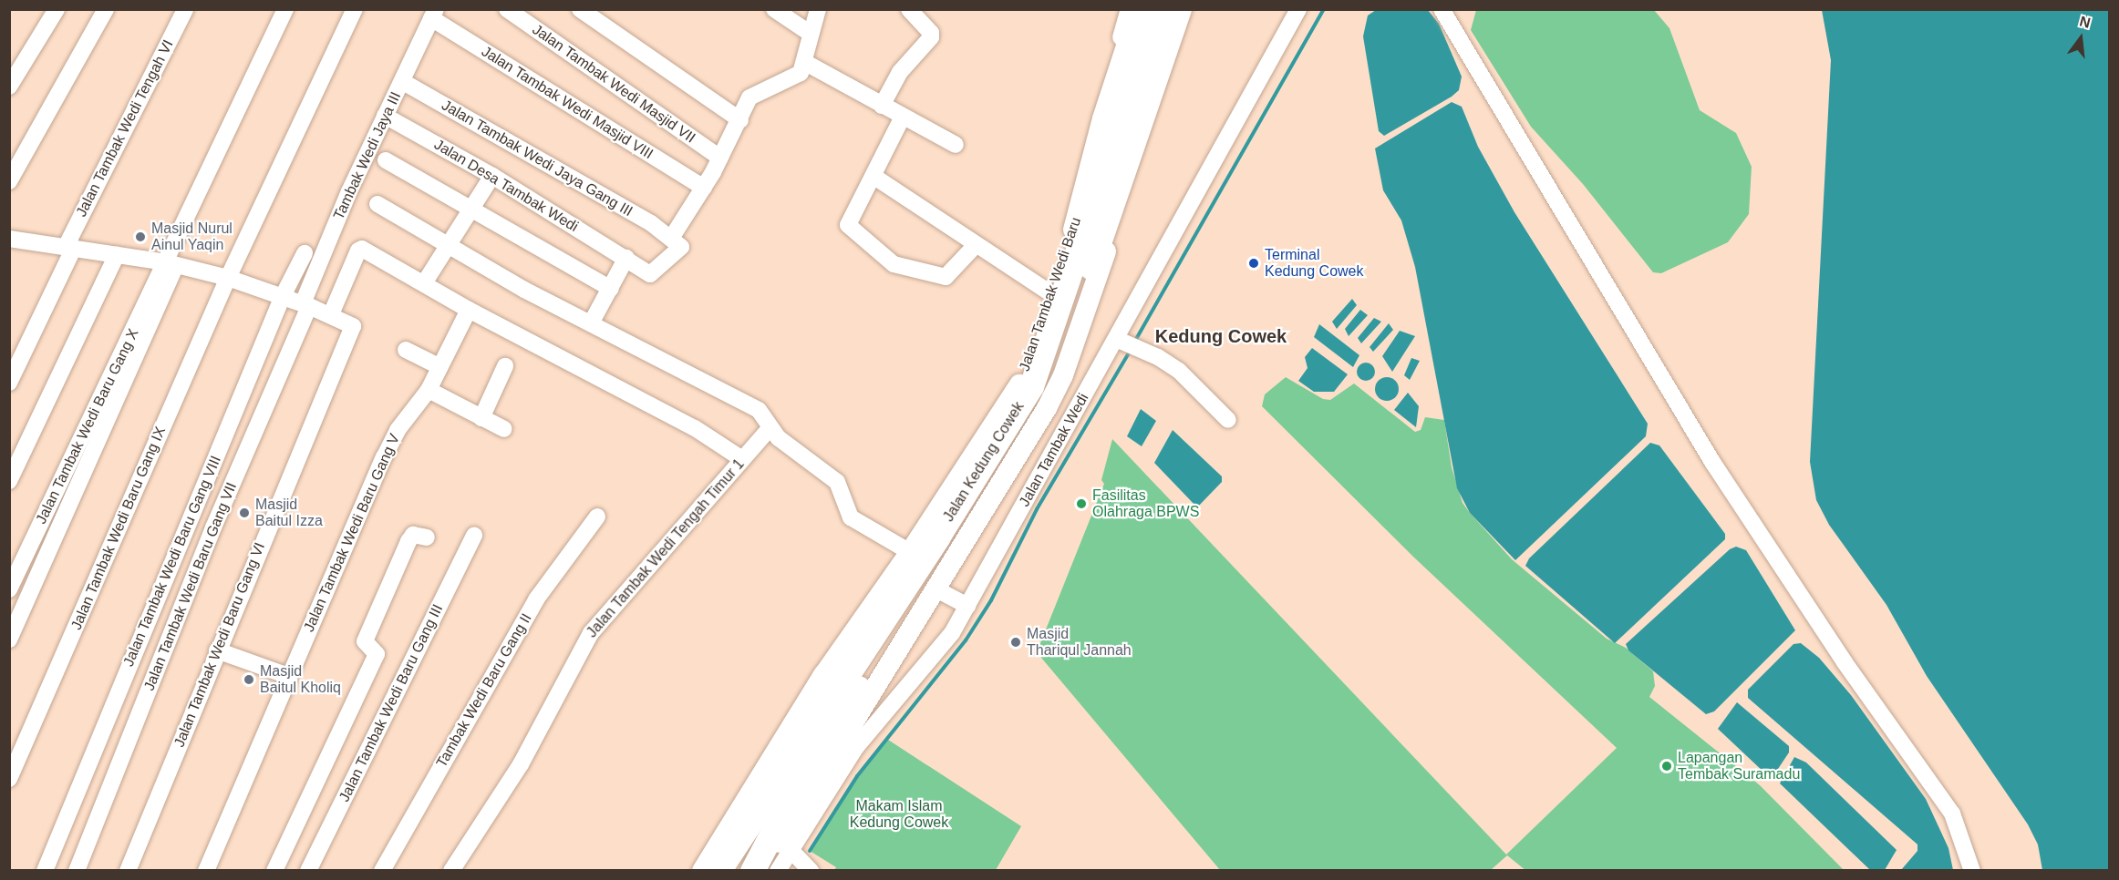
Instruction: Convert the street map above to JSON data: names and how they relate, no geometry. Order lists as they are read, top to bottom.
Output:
{
  "streets": {
    "highway": ["Jalan Kedung Cowek"],
    "main road": ["Jalan Tambak Wedi Baru"],
    "street": [
      "Jalan Tambak Wedi Masjid VII",
      "Jalan Tambak Wedi Masjid VIII",
      "Jalan Tambak Wedi Tengah VI",
      "Tambak Wedi Jaya III",
      "Jalan Tambak Wedi Jaya Gang III",
      "Jalan Desa Tambak Wedi",
      "Jalan Tambak Wedi Baru Gang X",
      "Jalan Tambak Wedi",
      "Jalan Tambak Wedi Baru Gang IX",
      "Jalan Tambak Wedi Baru Gang V",
      "Jalan Tambak Wedi Tengah Timur 1",
      "Jalan Tambak Wedi Baru Gang VIII",
      "Jalan Tambak Wedi Baru Gang VII",
      "Jalan Tambak Wedi Baru Gang VI",
      "Tambak Wedi Baru Gang II",
      "Jalan Tambak Wedi Baru Gang III"
    ]
  },
  "crossings": [
    ["Jalan Tambak Wedi Masjid VIII", "Tambak Wedi Jaya III"],
    ["Tambak Wedi Jaya III", "Jalan Tambak Wedi Jaya Gang III"],
    ["Tambak Wedi Jaya III", "Jalan Desa Tambak Wedi"],
    ["Tambak Wedi Jaya III", "Jalan Tambak Wedi Baru Gang VII"],
    ["Jalan Tambak Wedi Jaya Gang III", "Jalan Desa Tambak Wedi"]
  ],
  "districts": ["Kedung Cowek"],
  "parks": ["Makam Islam Kedung Cowek"],
  "places": [
    "Masjid Nurul Ainul Yaqin",
    "Terminal Kedung Cowek",
    "Fasilitas Olahraga BPWS",
    "Masjid Baitul Izza",
    "Masjid Thariqul Jannah",
    "Masjid Baitul Kholiq",
    "Lapangan Tembak Suramadu"
  ],
  "north": "top"
}
